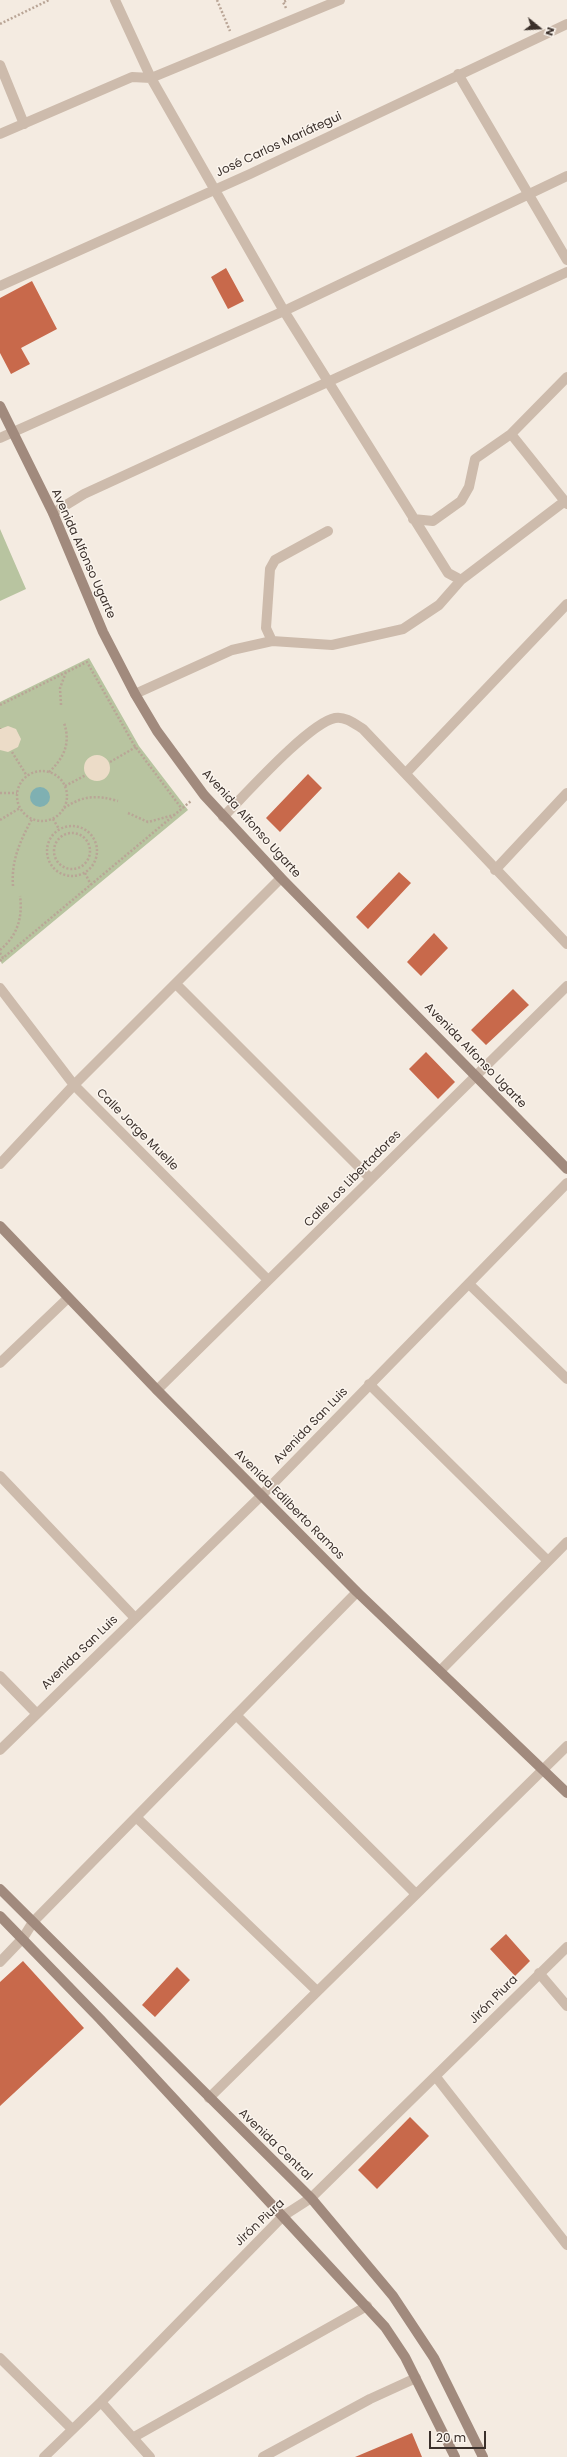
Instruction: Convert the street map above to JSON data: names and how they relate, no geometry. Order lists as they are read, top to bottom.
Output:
{
  "streets": {
    "street": [
      "José Carlos Mariátegui",
      "Avenida Alfonso Ugarte",
      "Calle Jorge Muelle",
      "Calle Los Libertadores",
      "Avenida San Luis",
      "Avenida Edilberto Ramos",
      "Jirón Piura",
      "Avenida Central"
    ]
  },
  "crossings": [
    ["Avenida Alfonso Ugarte", "Calle Los Libertadores"],
    ["Calle Jorge Muelle", "Calle Los Libertadores"],
    ["Calle Los Libertadores", "Avenida Edilberto Ramos"],
    ["Avenida San Luis", "Avenida Edilberto Ramos"],
    ["Jirón Piura", "Avenida Central"]
  ],
  "scale_bar": "20 m",
  "north": "right"
}
